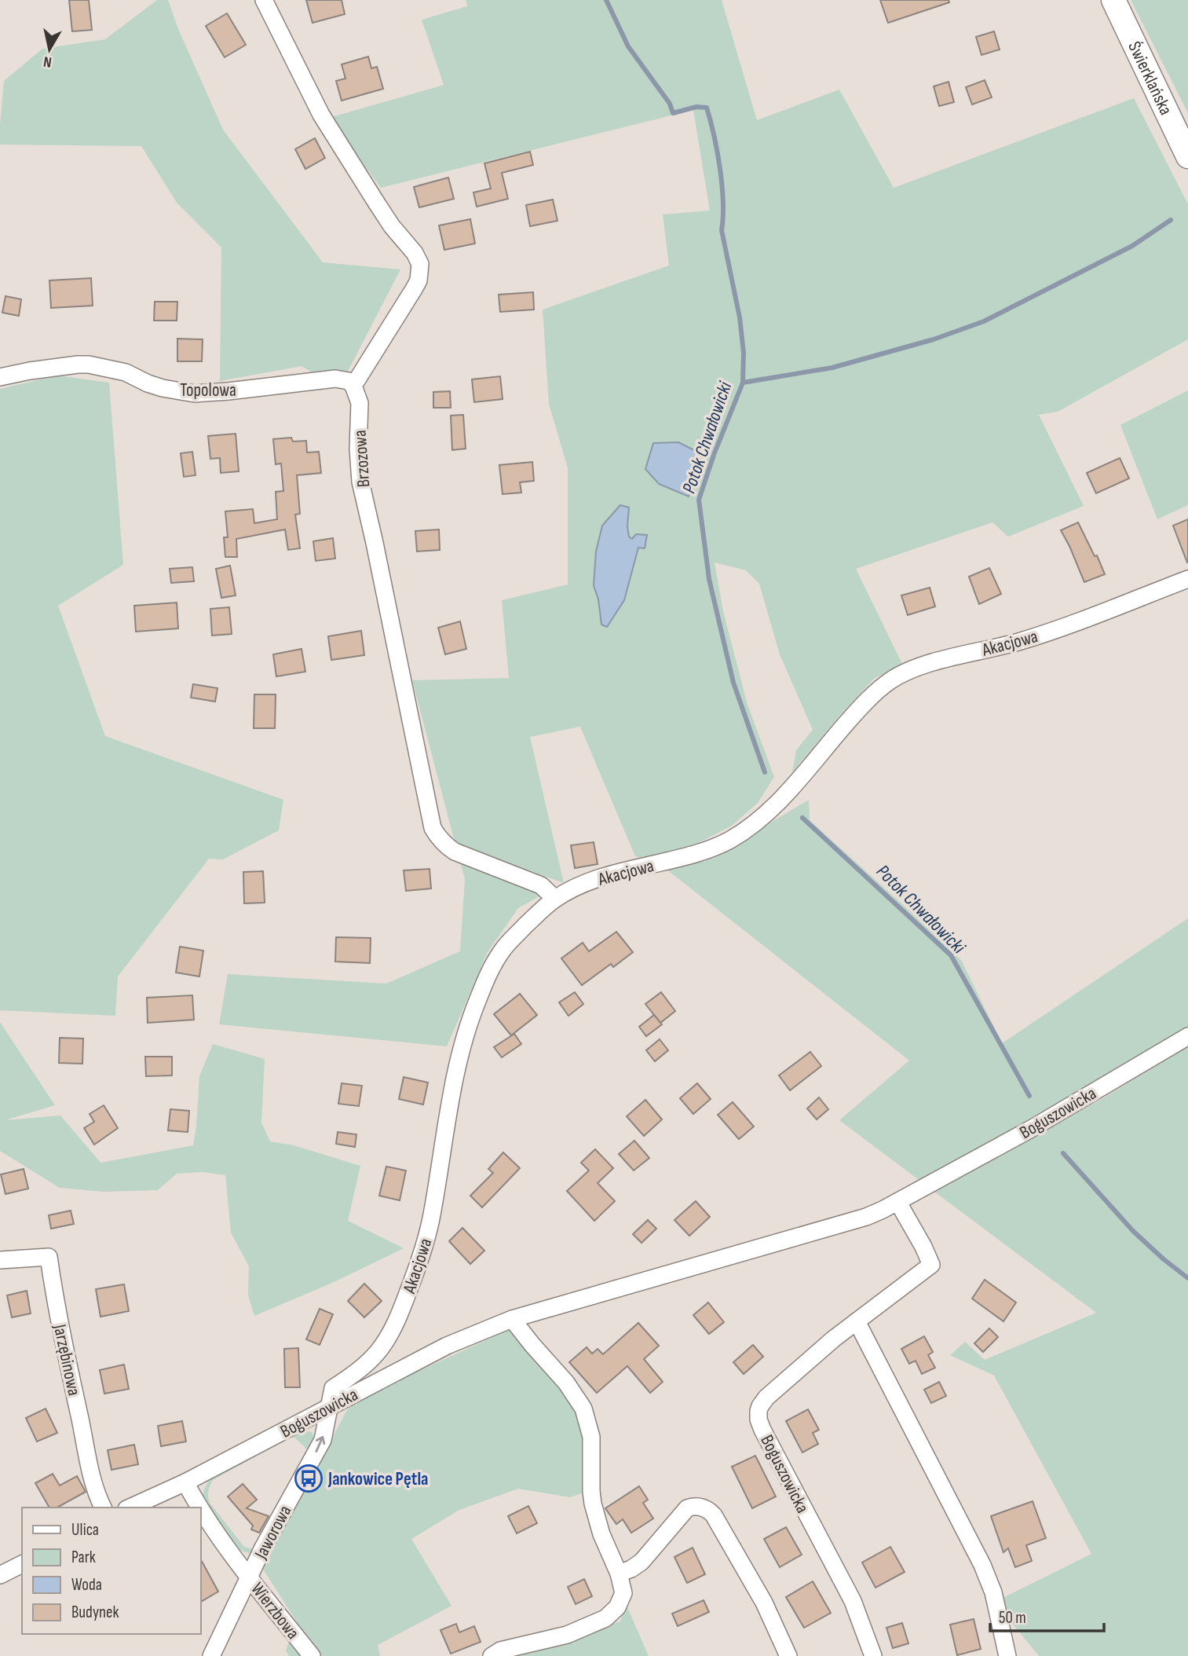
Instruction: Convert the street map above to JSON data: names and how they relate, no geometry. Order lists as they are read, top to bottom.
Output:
{
  "streets": {
    "main road": ["Świerklańska"],
    "street": [
      "Topolowa",
      "Brzozowa",
      "Akacjowa",
      "Boguszowicka",
      "Jarzębinowa",
      "Jaworowa",
      "Wierzbowa"
    ]
  },
  "crossings": [
    ["Topolowa", "Brzozowa"],
    ["Brzozowa", "Akacjowa"],
    ["Akacjowa", "Boguszowicka"],
    ["Akacjowa", "Jaworowa"],
    ["Boguszowicka", "Jaworowa"],
    ["Boguszowicka", "Wierzbowa"],
    ["Jaworowa", "Wierzbowa"]
  ],
  "one_way": ["Jaworowa"],
  "water": ["Potok Chwałowicki"],
  "places": {
    "bus stop": ["Jankowice Pętla"]
  },
  "legend": [
    "Ulica",
    "Park",
    "Woda",
    "Budynek"
  ],
  "scale_bar": "50 m",
  "north": "bottom"
}
